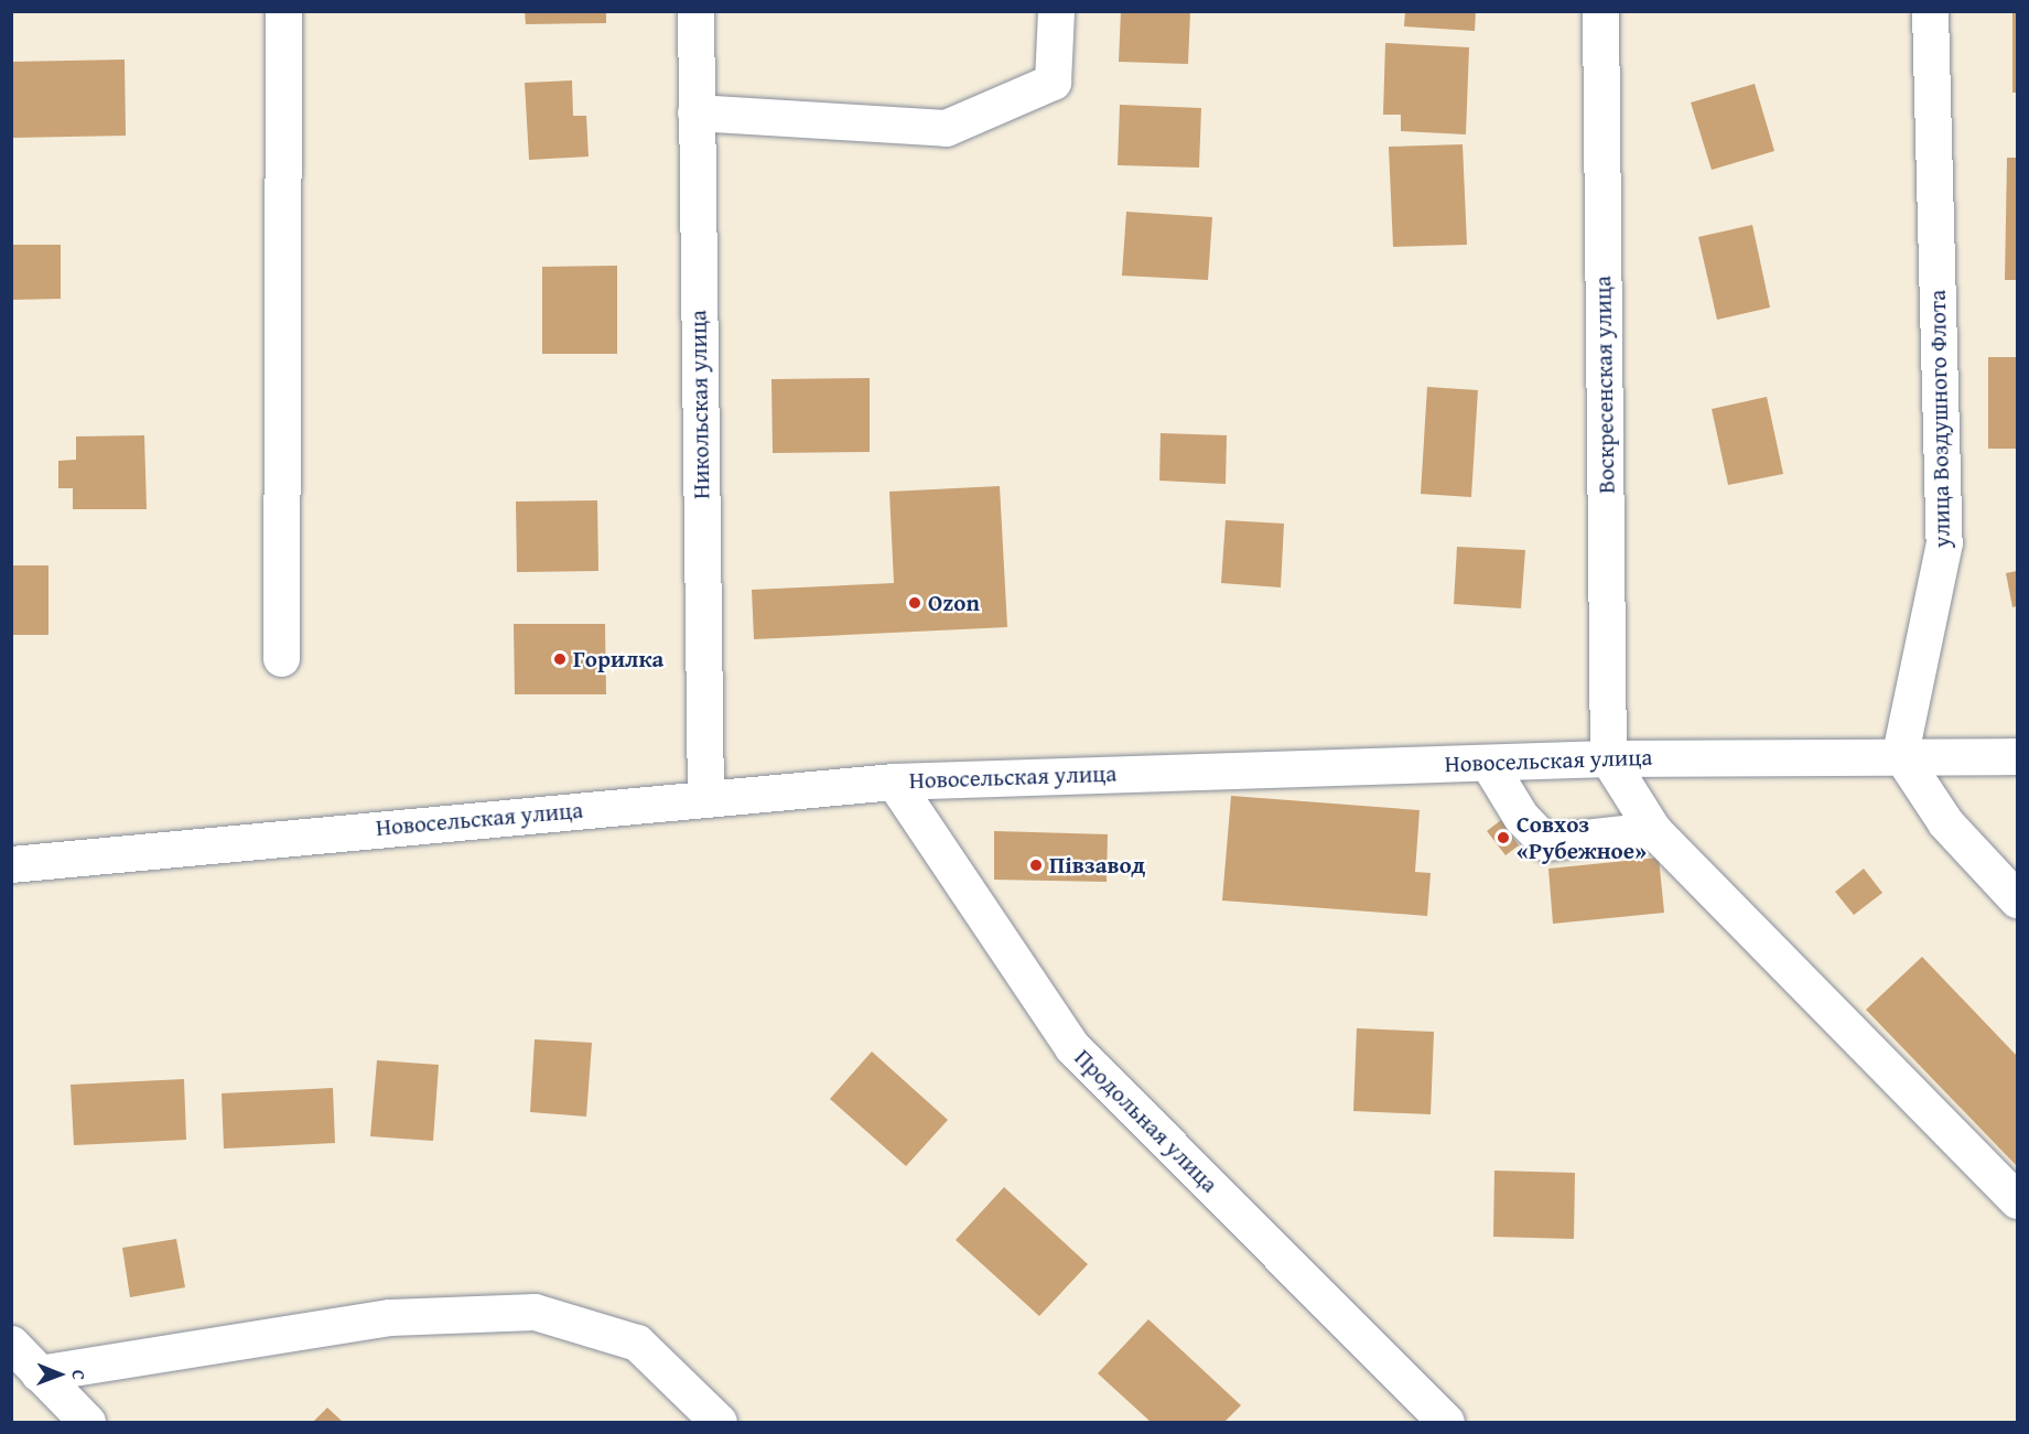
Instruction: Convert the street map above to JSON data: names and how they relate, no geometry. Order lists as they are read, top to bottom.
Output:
{
  "streets": {
    "street": [
      "Воскресенская улица",
      "Никольская улица",
      "улица Воздушного Флота",
      "Новосельская улица",
      "Продольная улица"
    ]
  },
  "crossings": [
    ["Воскресенская улица", "Новосельская улица"],
    ["Никольская улица", "Новосельская улица"],
    ["улица Воздушного Флота", "Новосельская улица"],
    ["Новосельская улица", "Продольная улица"]
  ],
  "places": [
    "Ozon",
    "Горилка",
    "Совхоз «Рубежное»",
    "Пiвзавод"
  ],
  "north": "right"
}
